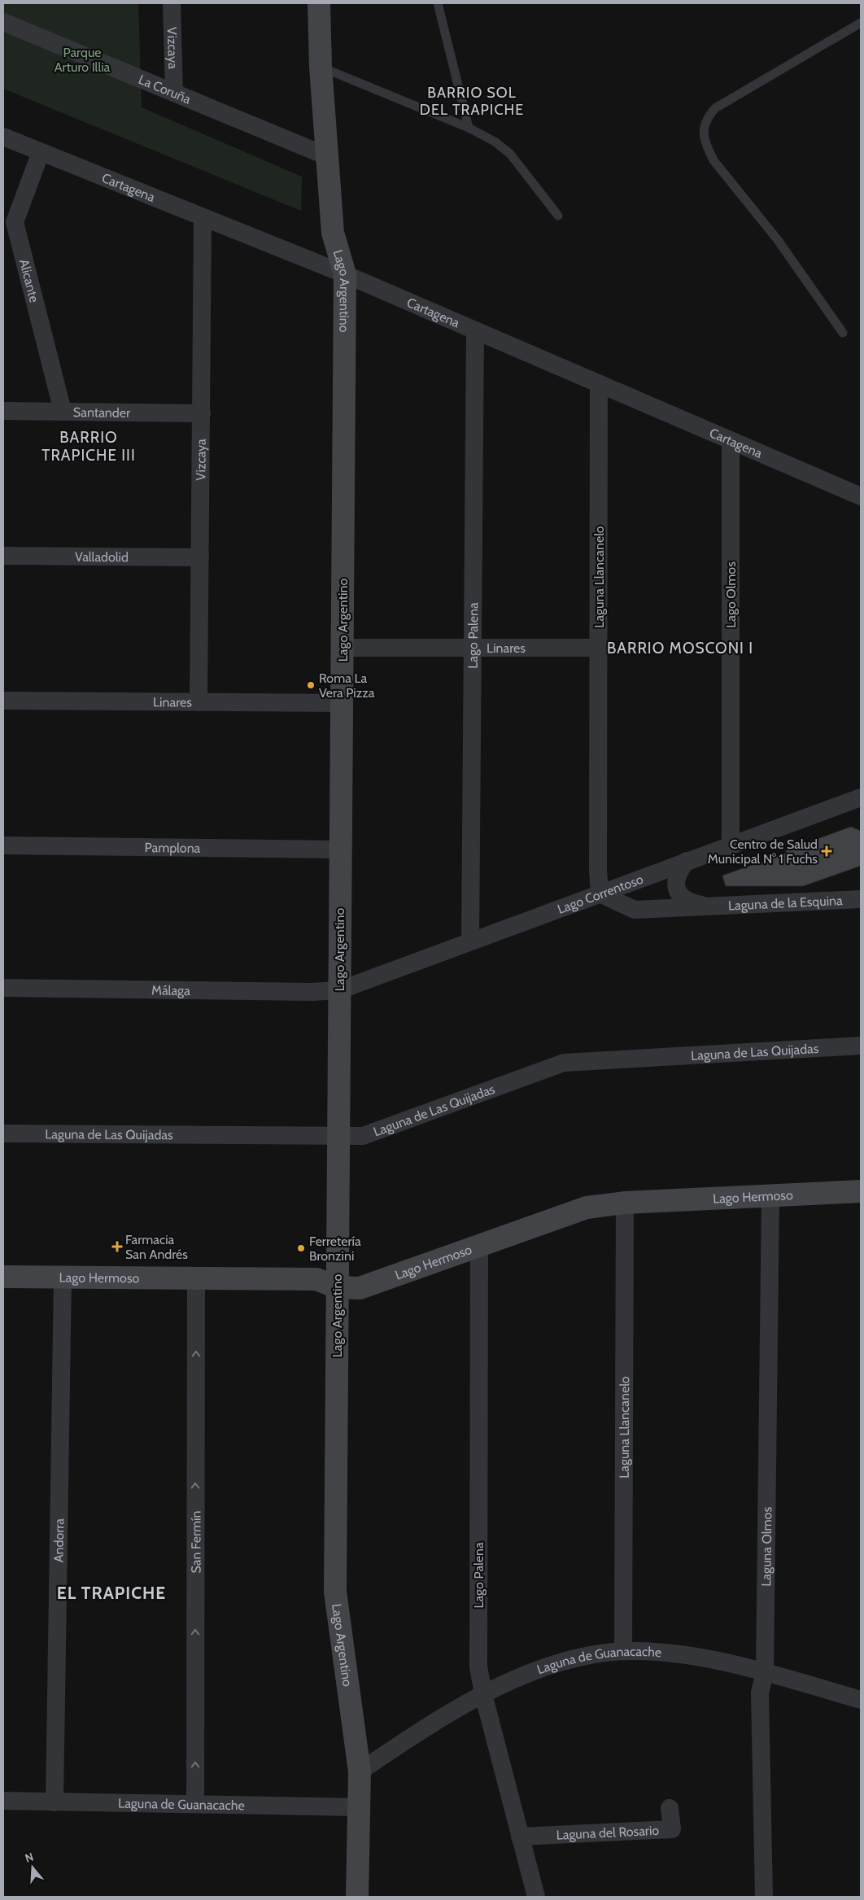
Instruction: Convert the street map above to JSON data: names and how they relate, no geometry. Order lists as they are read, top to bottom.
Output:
{
  "streets": {
    "street": [
      "Vizcaya",
      "La Coruña",
      "Cartagena",
      "Alicante",
      "Lago Argentino",
      "Santander",
      "Valladolid",
      "Laguna Llancanelo",
      "Lago Olmos",
      "Lago Palena",
      "Linares",
      "Pamplona",
      "Lago Correntoso",
      "Laguna de la Esquina",
      "Málaga",
      "Laguna de Las Quijadas",
      "Lago Hermoso",
      "Andorra",
      "San Fermín",
      "Laguna Olmos",
      "Laguna de Guanacache",
      "Laguna del Rosario"
    ]
  },
  "crossings": [
    ["Vizcaya", "La Coruña"],
    ["Vizcaya", "Cartagena"],
    ["Vizcaya", "Santander"],
    ["Vizcaya", "Valladolid"],
    ["Vizcaya", "Linares"],
    ["La Coruña", "Lago Argentino"],
    ["Cartagena", "Alicante"],
    ["Cartagena", "Lago Argentino"],
    ["Cartagena", "Laguna Llancanelo"],
    ["Cartagena", "Lago Olmos"],
    ["Cartagena", "Lago Palena"],
    ["Alicante", "Santander"],
    ["Lago Argentino", "Linares"],
    ["Lago Argentino", "Pamplona"],
    ["Lago Argentino", "Lago Correntoso"],
    ["Lago Argentino", "Málaga"],
    ["Lago Argentino", "Laguna de Las Quijadas"],
    ["Lago Argentino", "Lago Hermoso"],
    ["Lago Argentino", "Laguna de Guanacache"],
    ["Laguna Llancanelo", "Linares"],
    ["Laguna Llancanelo", "Lago Correntoso"],
    ["Laguna Llancanelo", "Laguna de la Esquina"],
    ["Laguna Llancanelo", "Lago Hermoso"],
    ["Laguna Llancanelo", "Laguna de Guanacache"],
    ["Lago Olmos", "Lago Correntoso"],
    ["Lago Palena", "Linares"],
    ["Lago Palena", "Lago Correntoso"],
    ["Lago Palena", "Lago Hermoso"],
    ["Lago Palena", "Laguna de Guanacache"],
    ["Lago Palena", "Laguna del Rosario"],
    ["Lago Correntoso", "Laguna de la Esquina"],
    ["Lago Correntoso", "Málaga"],
    ["Lago Hermoso", "Andorra"],
    ["Lago Hermoso", "San Fermín"],
    ["Lago Hermoso", "Laguna Olmos"],
    ["Andorra", "Laguna de Guanacache"],
    ["San Fermín", "Laguna de Guanacache"],
    ["Laguna Olmos", "Laguna de Guanacache"]
  ],
  "one_way": ["San Fermín"],
  "districts": [
    "BARRIO SOL DEL TRAPICHE",
    "BARRIO TRAPICHE III",
    "BARRIO MOSCONI I",
    "EL TRAPICHE"
  ],
  "parks": ["Parque Arturo Illia"],
  "places": {
    "other": ["Roma La Vera Pizza", "Ferretería Bronzini"],
    "health": ["Centro de Salud Municipal N° 1 Fuchs", "Farmacia San Andrés"]
  },
  "north": "top"
}
